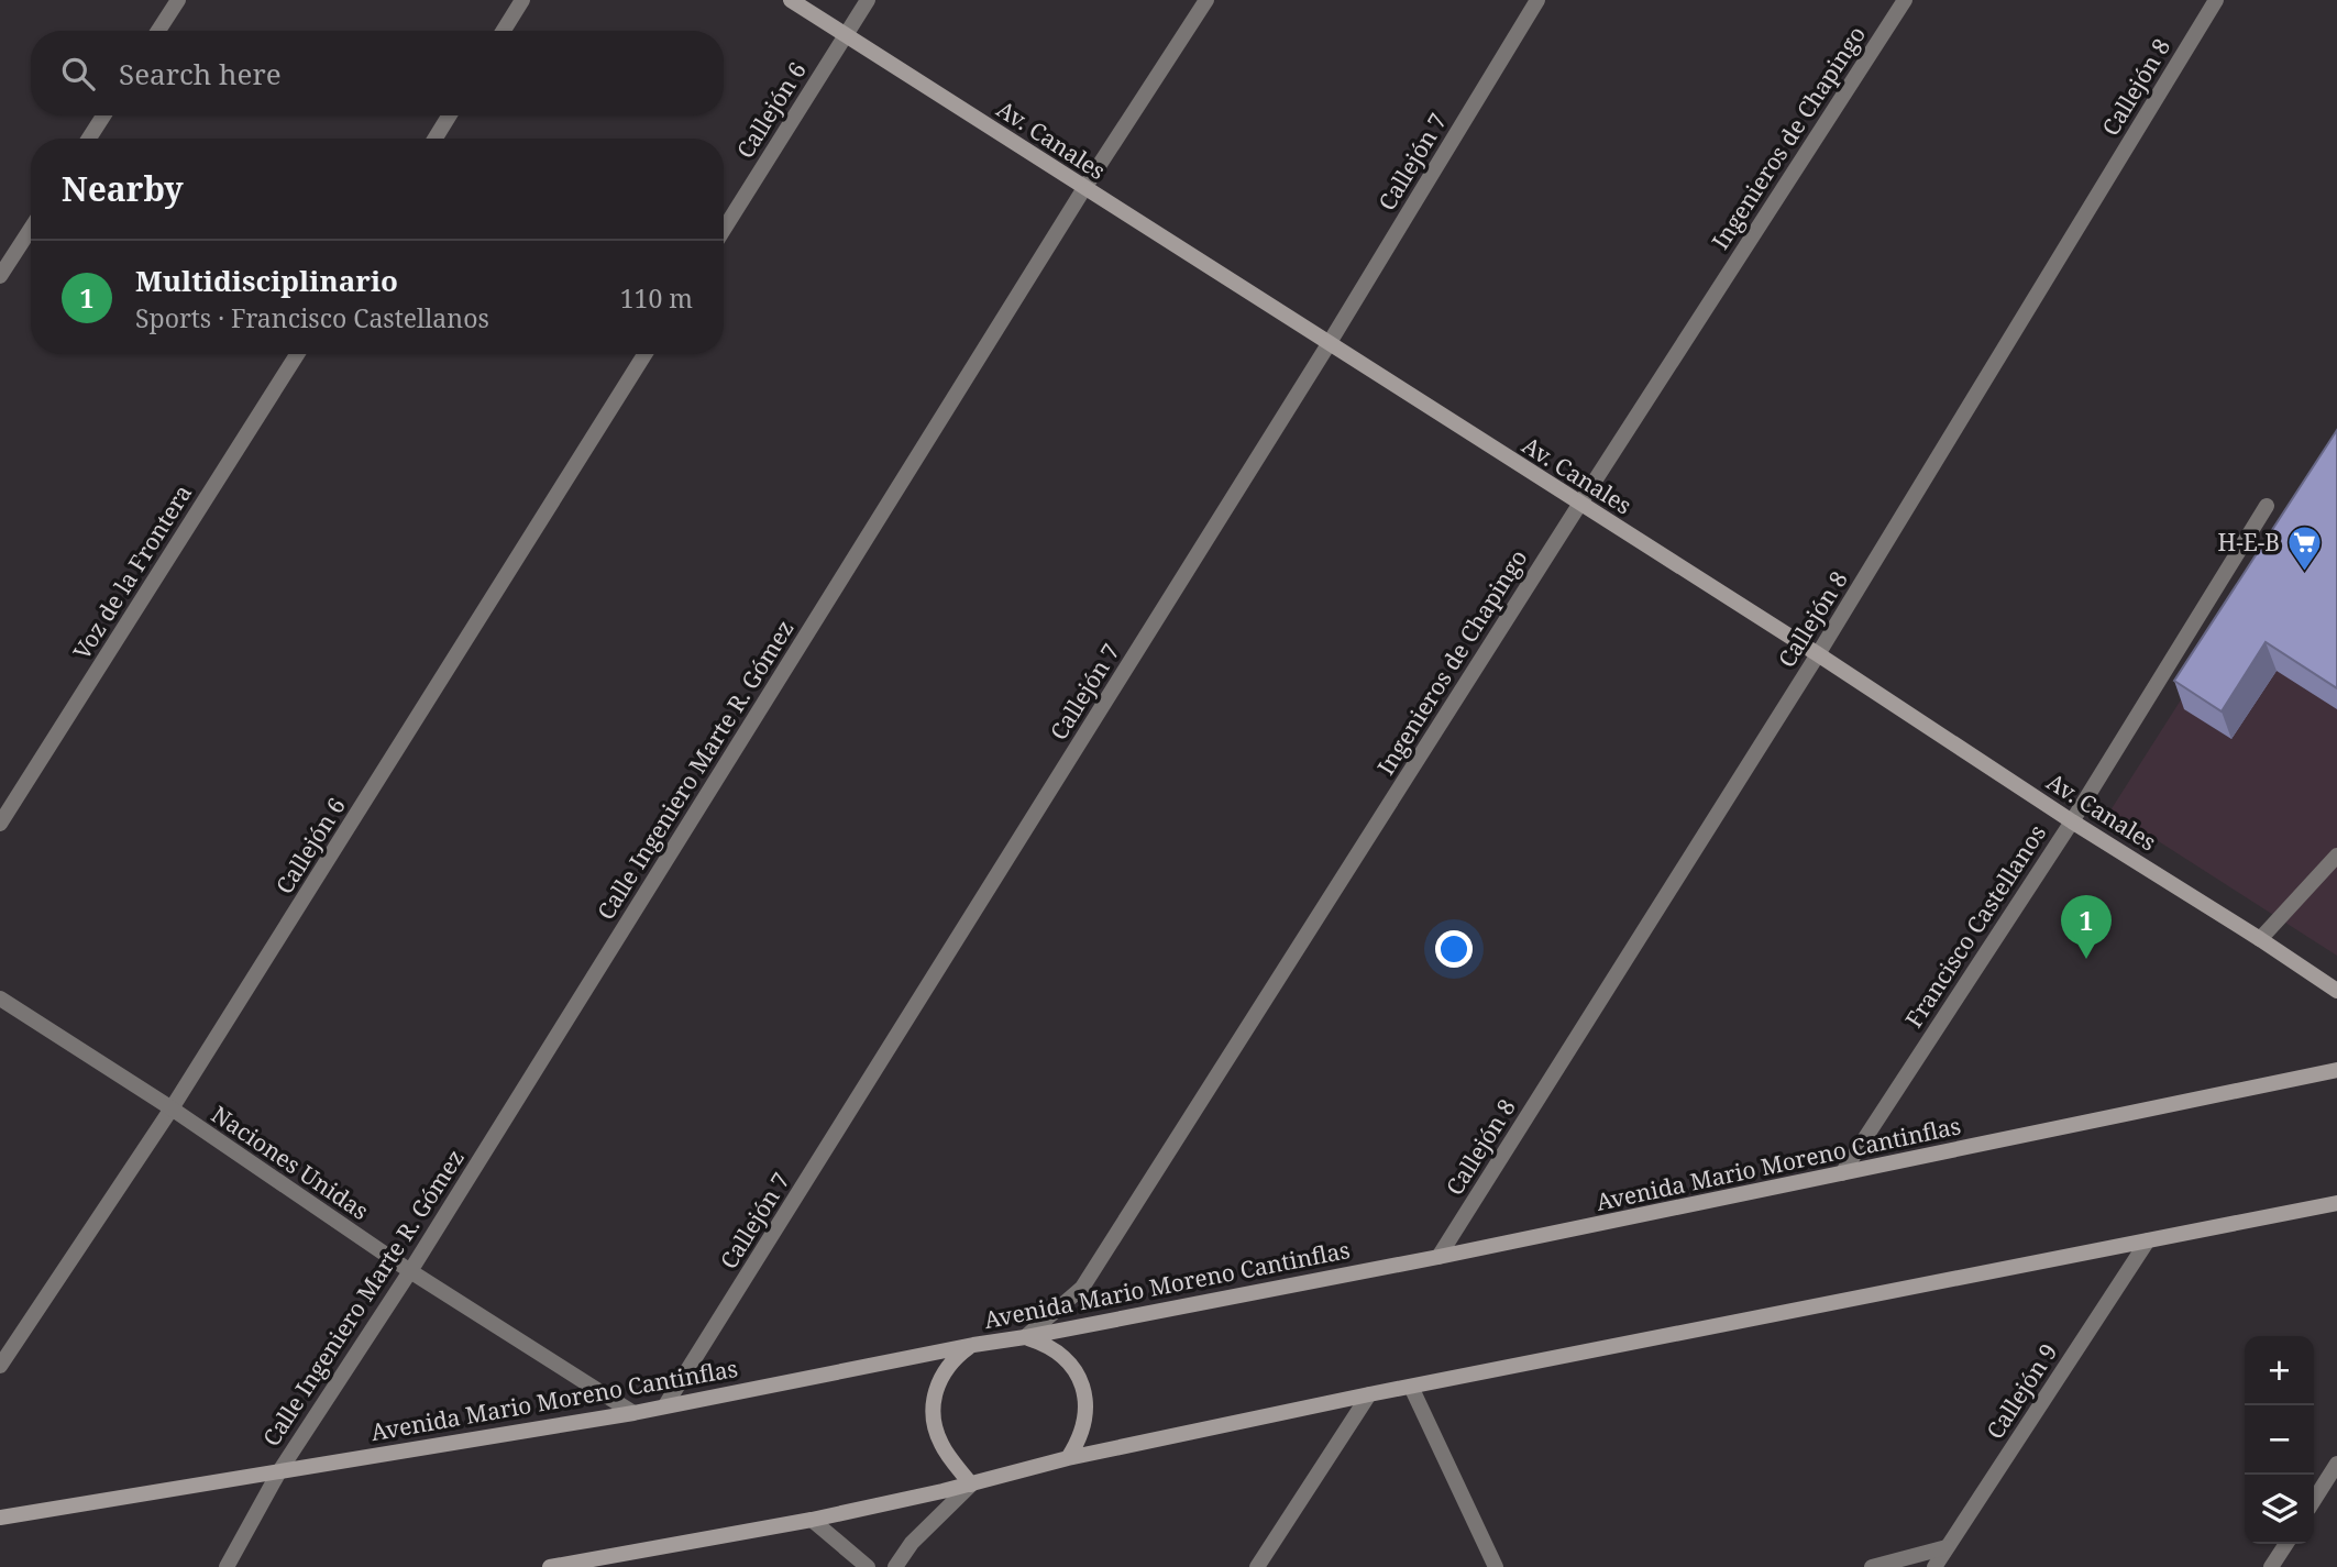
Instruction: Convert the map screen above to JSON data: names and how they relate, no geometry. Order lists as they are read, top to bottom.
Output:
{
  "streets": {
    "main road": ["Av. Canales", "Avenida Mario Moreno Cantinflas"],
    "street": [
      "Callejón 8",
      "Callejón 6",
      "Ingenieros de Chapingo",
      "Callejón 7",
      "Voz de la Frontera",
      "Calle Ingeniero Marte R. Gómez",
      "Francisco Castellanos",
      "Naciones Unidas",
      "Callejón 9"
    ]
  },
  "crossings": [
    ["Callejón 8", "Av. Canales"],
    ["Callejón 8", "Avenida Mario Moreno Cantinflas"],
    ["Callejón 6", "Av. Canales"],
    ["Callejón 6", "Naciones Unidas"],
    ["Ingenieros de Chapingo", "Av. Canales"],
    ["Ingenieros de Chapingo", "Avenida Mario Moreno Cantinflas"],
    ["Av. Canales", "Callejón 7"],
    ["Av. Canales", "Calle Ingeniero Marte R. Gómez"],
    ["Av. Canales", "Francisco Castellanos"],
    ["Callejón 7", "Avenida Mario Moreno Cantinflas"],
    ["Calle Ingeniero Marte R. Gómez", "Naciones Unidas"],
    ["Calle Ingeniero Marte R. Gómez", "Avenida Mario Moreno Cantinflas"],
    ["Francisco Castellanos", "Avenida Mario Moreno Cantinflas"],
    ["Naciones Unidas", "Avenida Mario Moreno Cantinflas"]
  ],
  "places": {
    "supermarket": ["H-E-B"]
  },
  "page": {
    "search": "Search here",
    "heading": "Nearby",
    "list": [
      {
        "mark": "1",
        "name": "Multidisciplinario",
        "note": "Sports · Francisco Castellanos",
        "value": "110 m"
      }
    ],
    "pins": "1",
    "map_buttons": ["+", "−"]
  }
}
